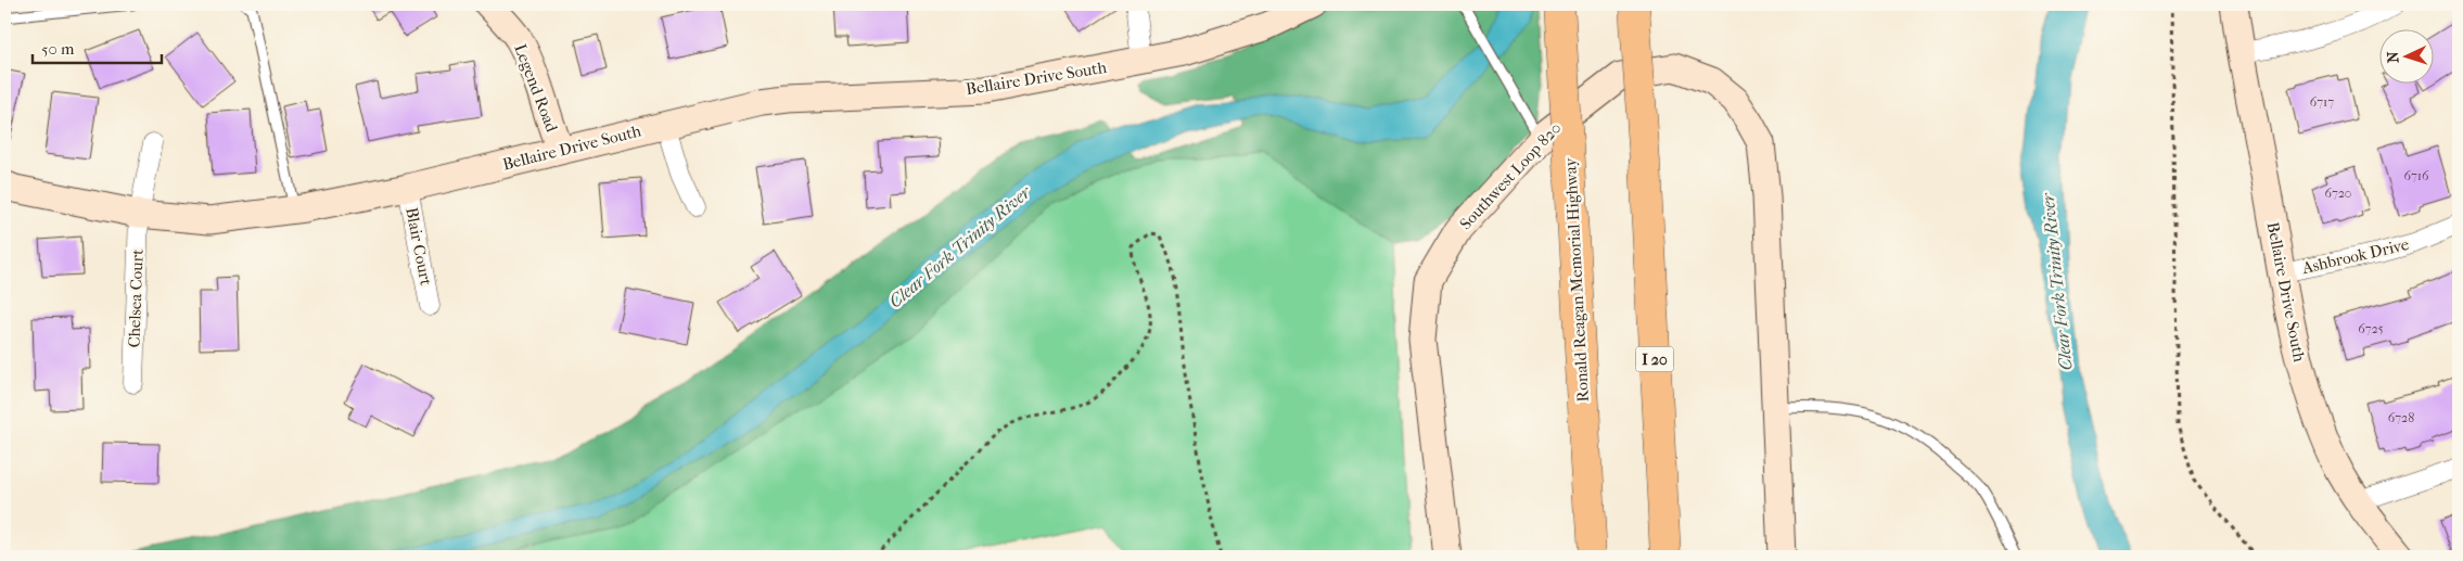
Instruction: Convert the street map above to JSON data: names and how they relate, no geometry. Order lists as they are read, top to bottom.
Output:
{
  "streets": {
    "highway": ["Ronald Reagan Memorial Highway", "I 20"],
    "street": [
      "Bellaire Drive South",
      "Legend Road",
      "Southwest Loop 820",
      "Blair Court",
      "Ashbrook Drive",
      "Chelsea Court"
    ]
  },
  "crossings": [
    ["Bellaire Drive South", "Legend Road"],
    ["Bellaire Drive South", "Blair Court"],
    ["Bellaire Drive South", "Ashbrook Drive"],
    ["Bellaire Drive South", "Chelsea Court"]
  ],
  "water": ["Clear Fork Trinity River"],
  "house_numbers": [
    "6717",
    "6716",
    "6720",
    "6725",
    "6728"
  ],
  "scale_bar": "50 m",
  "north": "left"
}
